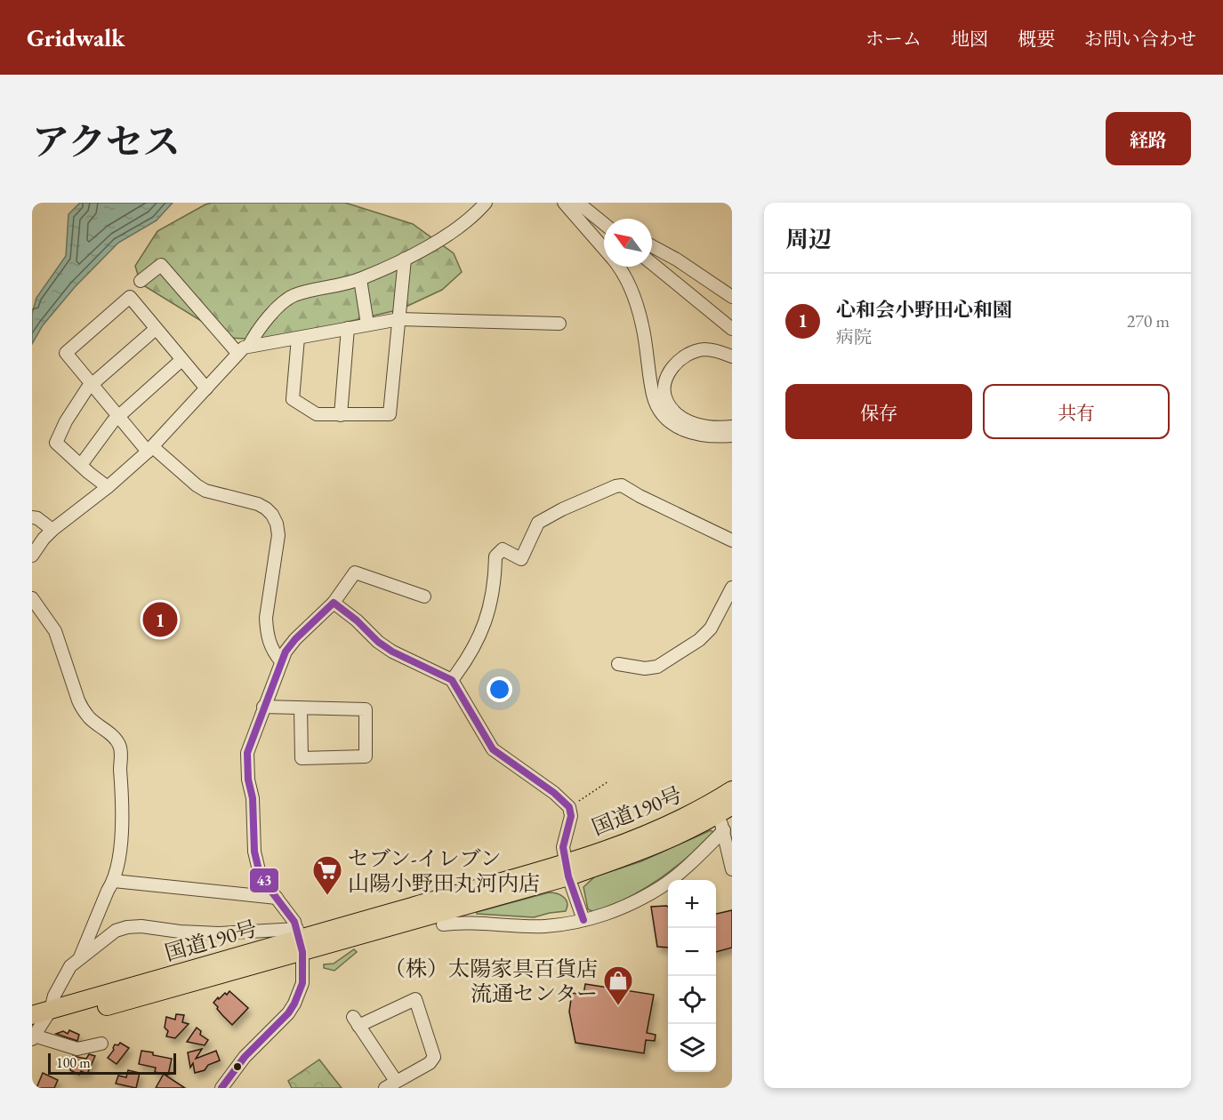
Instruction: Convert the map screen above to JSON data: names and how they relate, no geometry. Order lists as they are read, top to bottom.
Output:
{
  "streets": {
    "highway": ["国道190号"]
  },
  "places": {
    "supermarket": ["セブン-イレブン 山陽小野田丸河内店"],
    "shop": ["（株）太陽家具百貨店 流通センター"]
  },
  "lines": ["transit line 43"],
  "scale_bar": "100 m",
  "north": "top left",
  "page": {
    "header": "Gridwalk",
    "nav": [
      "ホーム",
      "地図",
      "概要",
      "お問い合わせ"
    ],
    "title": "アクセス",
    "buttons": [
      "経路",
      ["保存", "共有"]
    ],
    "heading": "周辺",
    "list": [
      {
        "mark": "1",
        "name": "心和会小野田心和園",
        "note": "病院",
        "value": "270 m"
      }
    ],
    "pins": "1",
    "map_buttons": ["+", "−"],
    "scale": "100 m"
  }
}
